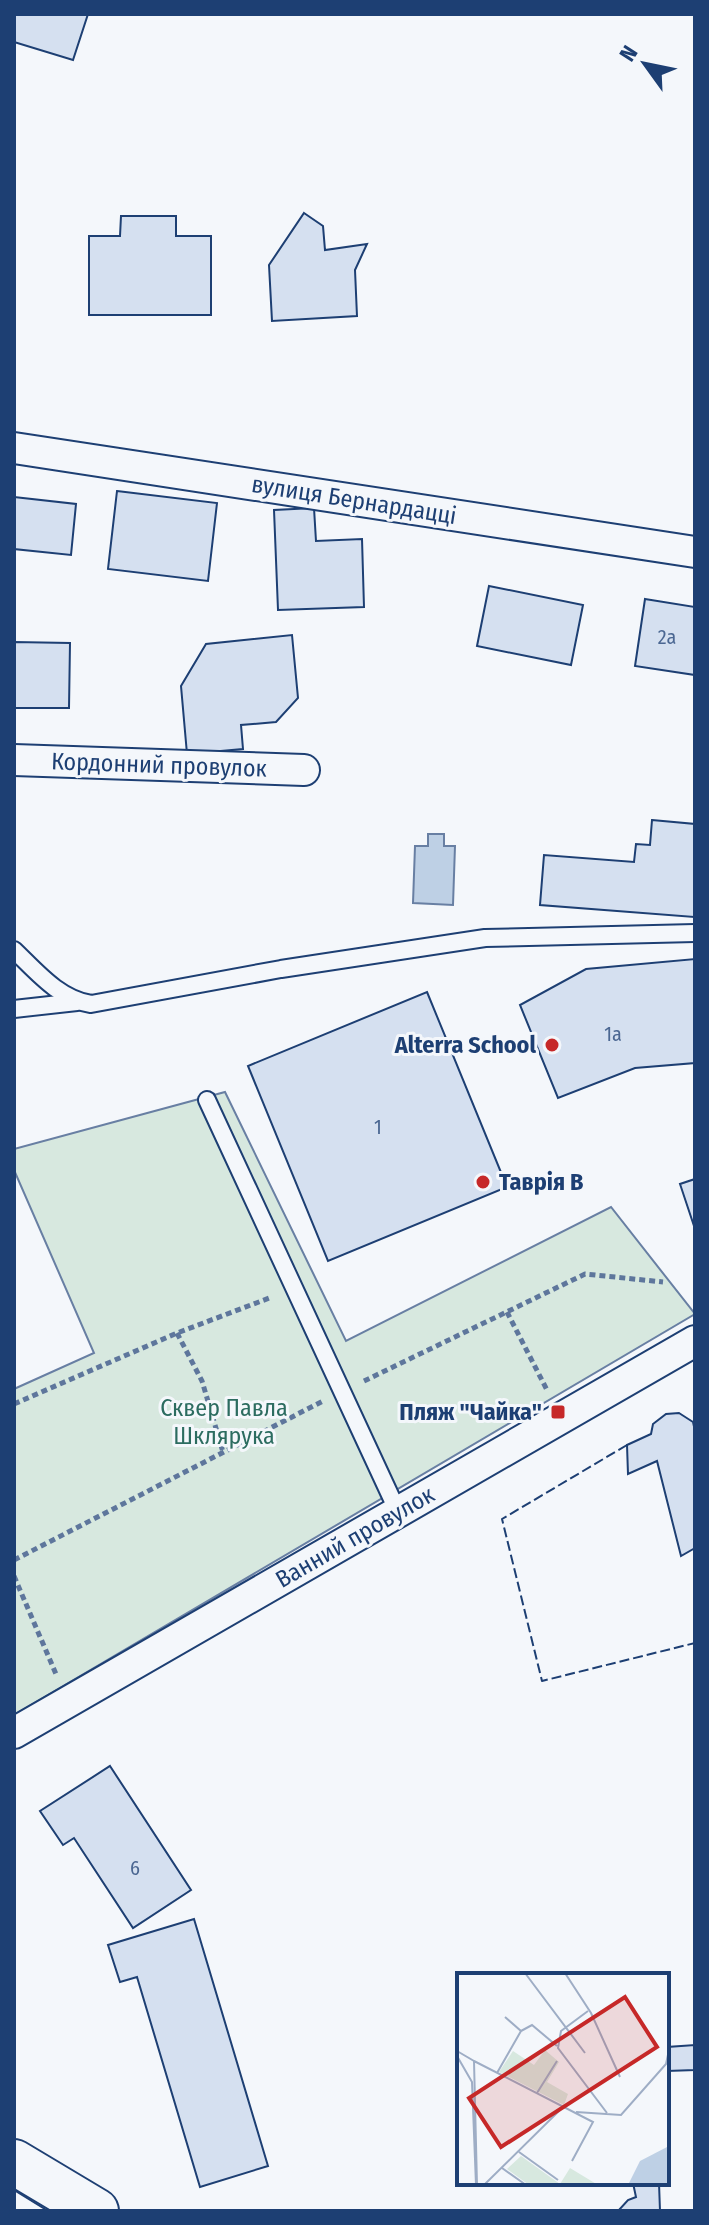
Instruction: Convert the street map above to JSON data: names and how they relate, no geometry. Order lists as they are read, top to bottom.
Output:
{
  "streets": {
    "street": ["вулиця Бернардацці", "Кордонний провулок", "Ванний провулок"]
  },
  "parks": ["Сквер Павла Шклярука"],
  "places": {
    "other": ["Alterra School", "Таврія В"],
    "transit": ["Пляж \"Чайка\""]
  },
  "house_numbers": [
    "2а",
    "1а",
    "1",
    "6"
  ],
  "north": "top left"
}
